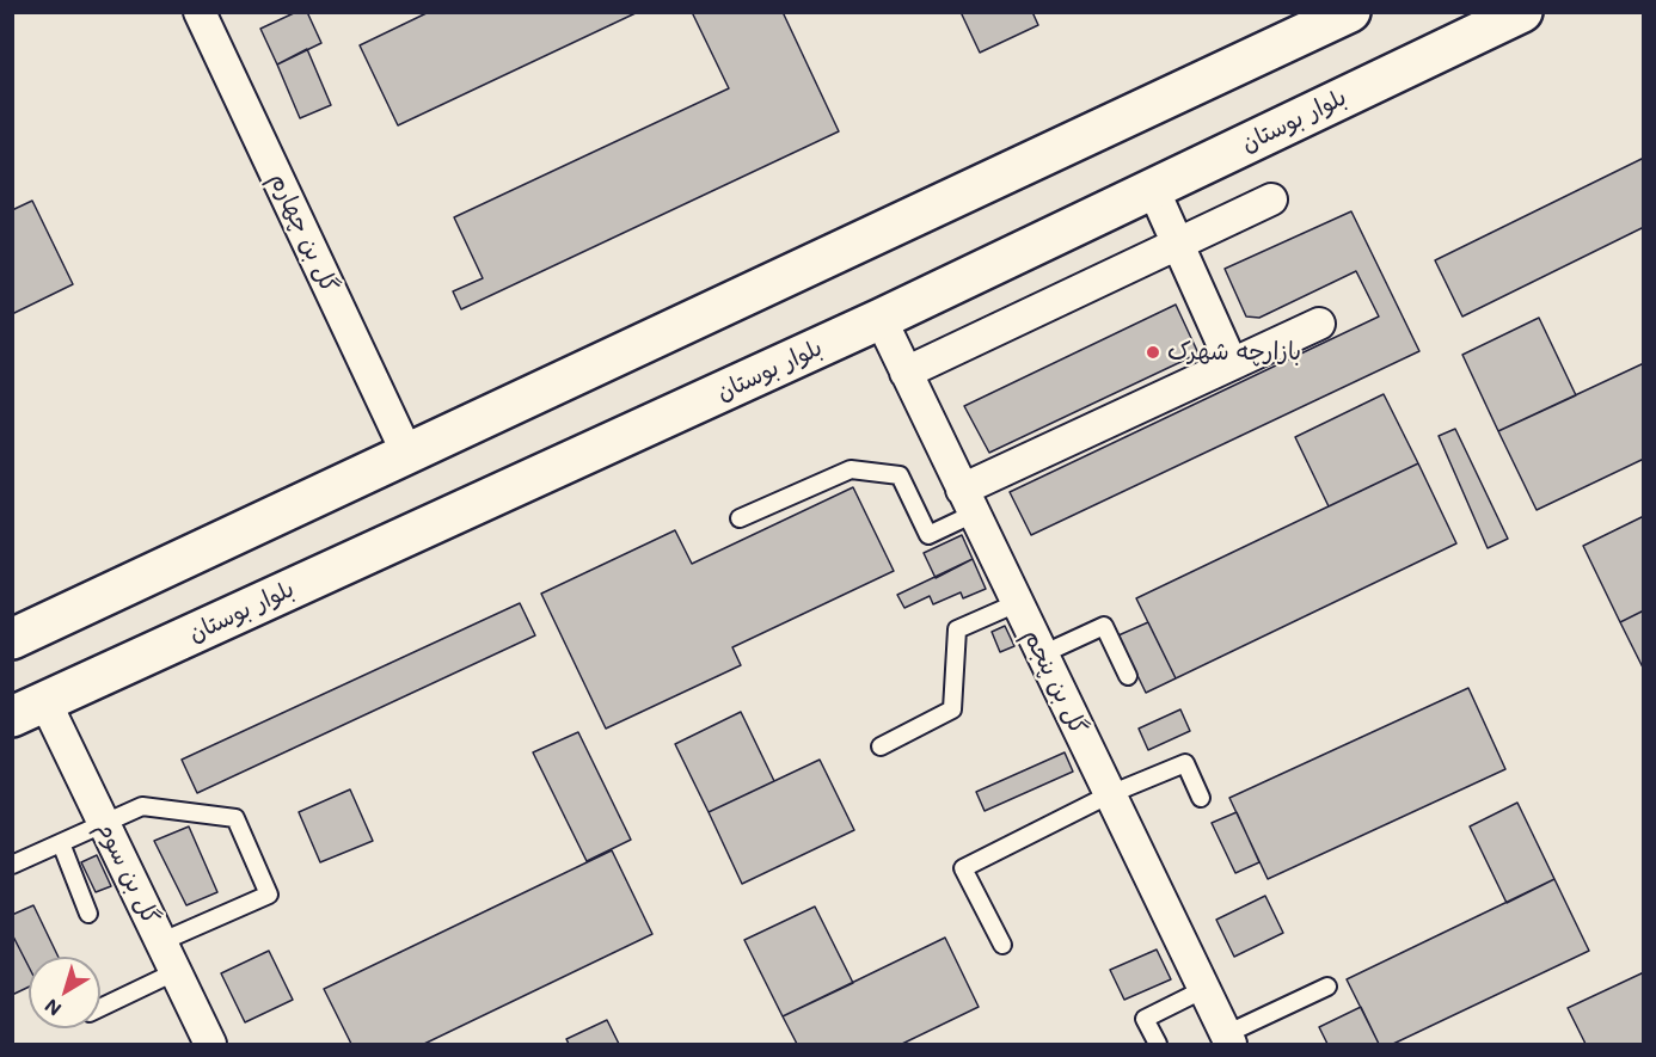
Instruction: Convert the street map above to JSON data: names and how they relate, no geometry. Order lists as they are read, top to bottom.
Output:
{
  "streets": {
    "street": [
      "بلوار بوستان",
      "گل بن چهارم",
      "گل بن پنجم",
      "گل بن سوم"
    ]
  },
  "crossings": [
    ["بلوار بوستان", "گل بن پنجم"],
    ["بلوار بوستان", "گل بن سوم"]
  ],
  "places": ["بازارچه شهرک"],
  "north": "bottom left"
}
